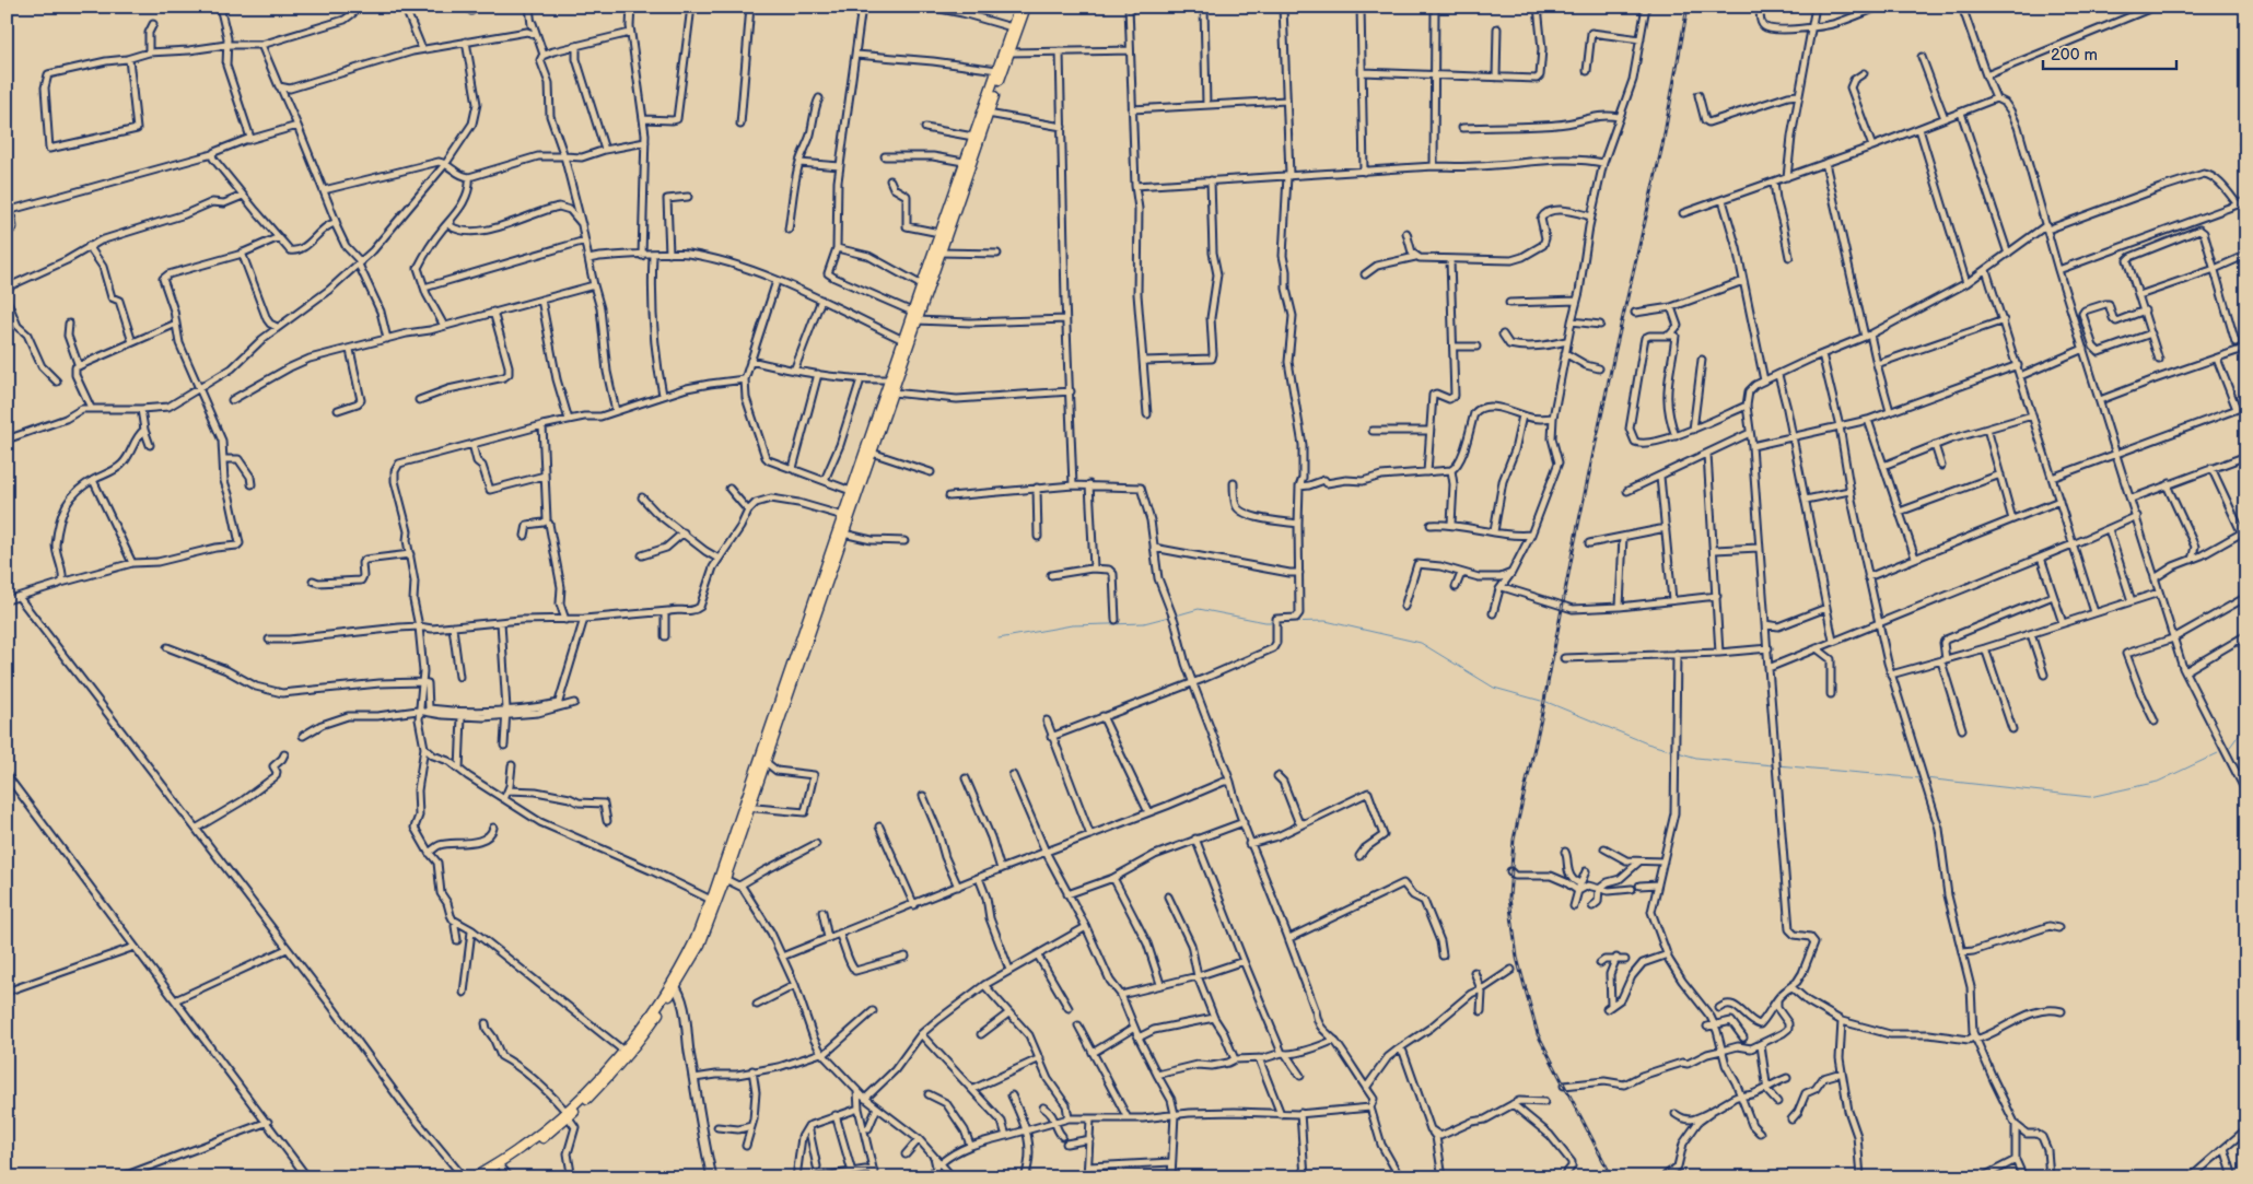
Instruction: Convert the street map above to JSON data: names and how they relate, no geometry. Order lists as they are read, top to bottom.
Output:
{
  "scale_bar": "200 m"
}
